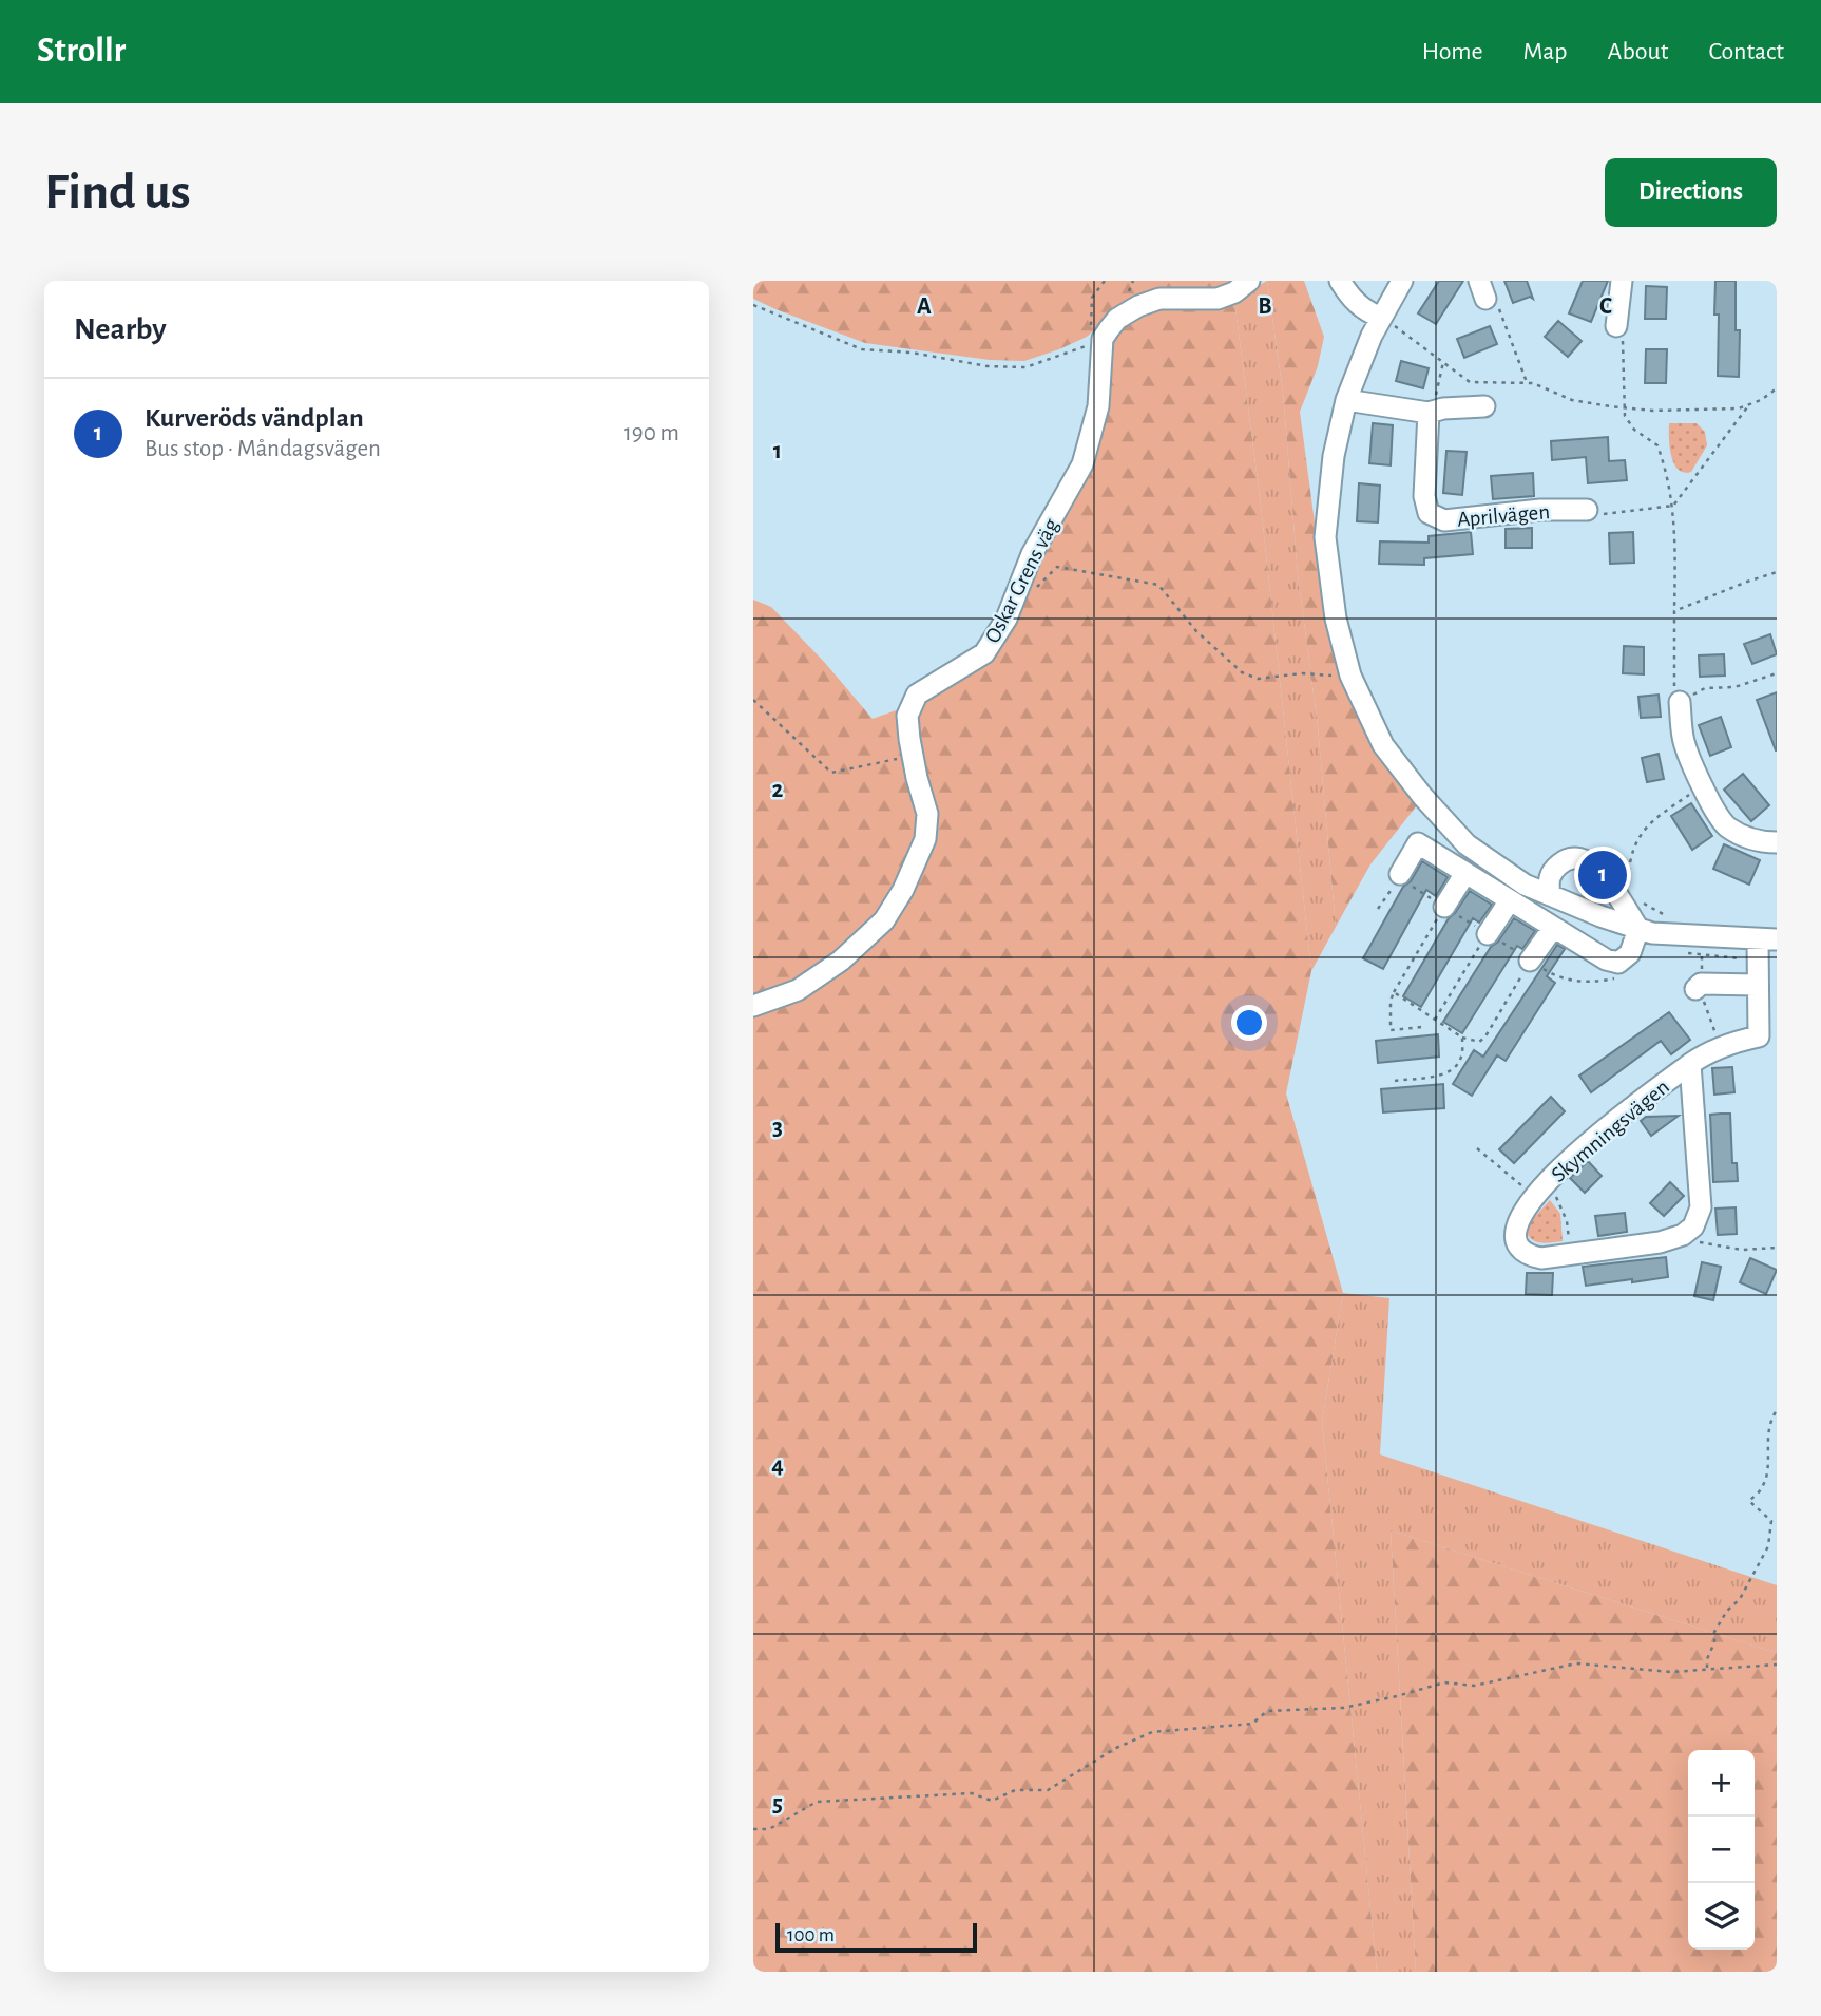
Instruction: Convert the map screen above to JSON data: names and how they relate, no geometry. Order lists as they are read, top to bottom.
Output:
{
  "streets": {
    "street": ["Aprilvägen", "Oskar Grens väg", "Skymningsvägen"]
  },
  "scale_bar": "100 m",
  "page": {
    "header": "Strollr",
    "nav": [
      "Home",
      "Map",
      "About",
      "Contact"
    ],
    "buttons": "Directions",
    "title": "Find us",
    "heading": "Nearby",
    "list": [
      {
        "mark": "1",
        "name": "Kurveröds vändplan",
        "note": "Bus stop · Måndagsvägen",
        "value": "190 m"
      }
    ],
    "pins": "1",
    "map_buttons": ["+", "−"],
    "scale": "100 m"
  },
  "grid": {
    "columns": ["A", "B", "C"],
    "rows": [
      "1",
      "2",
      "3",
      "4",
      "5"
    ]
  }
}
